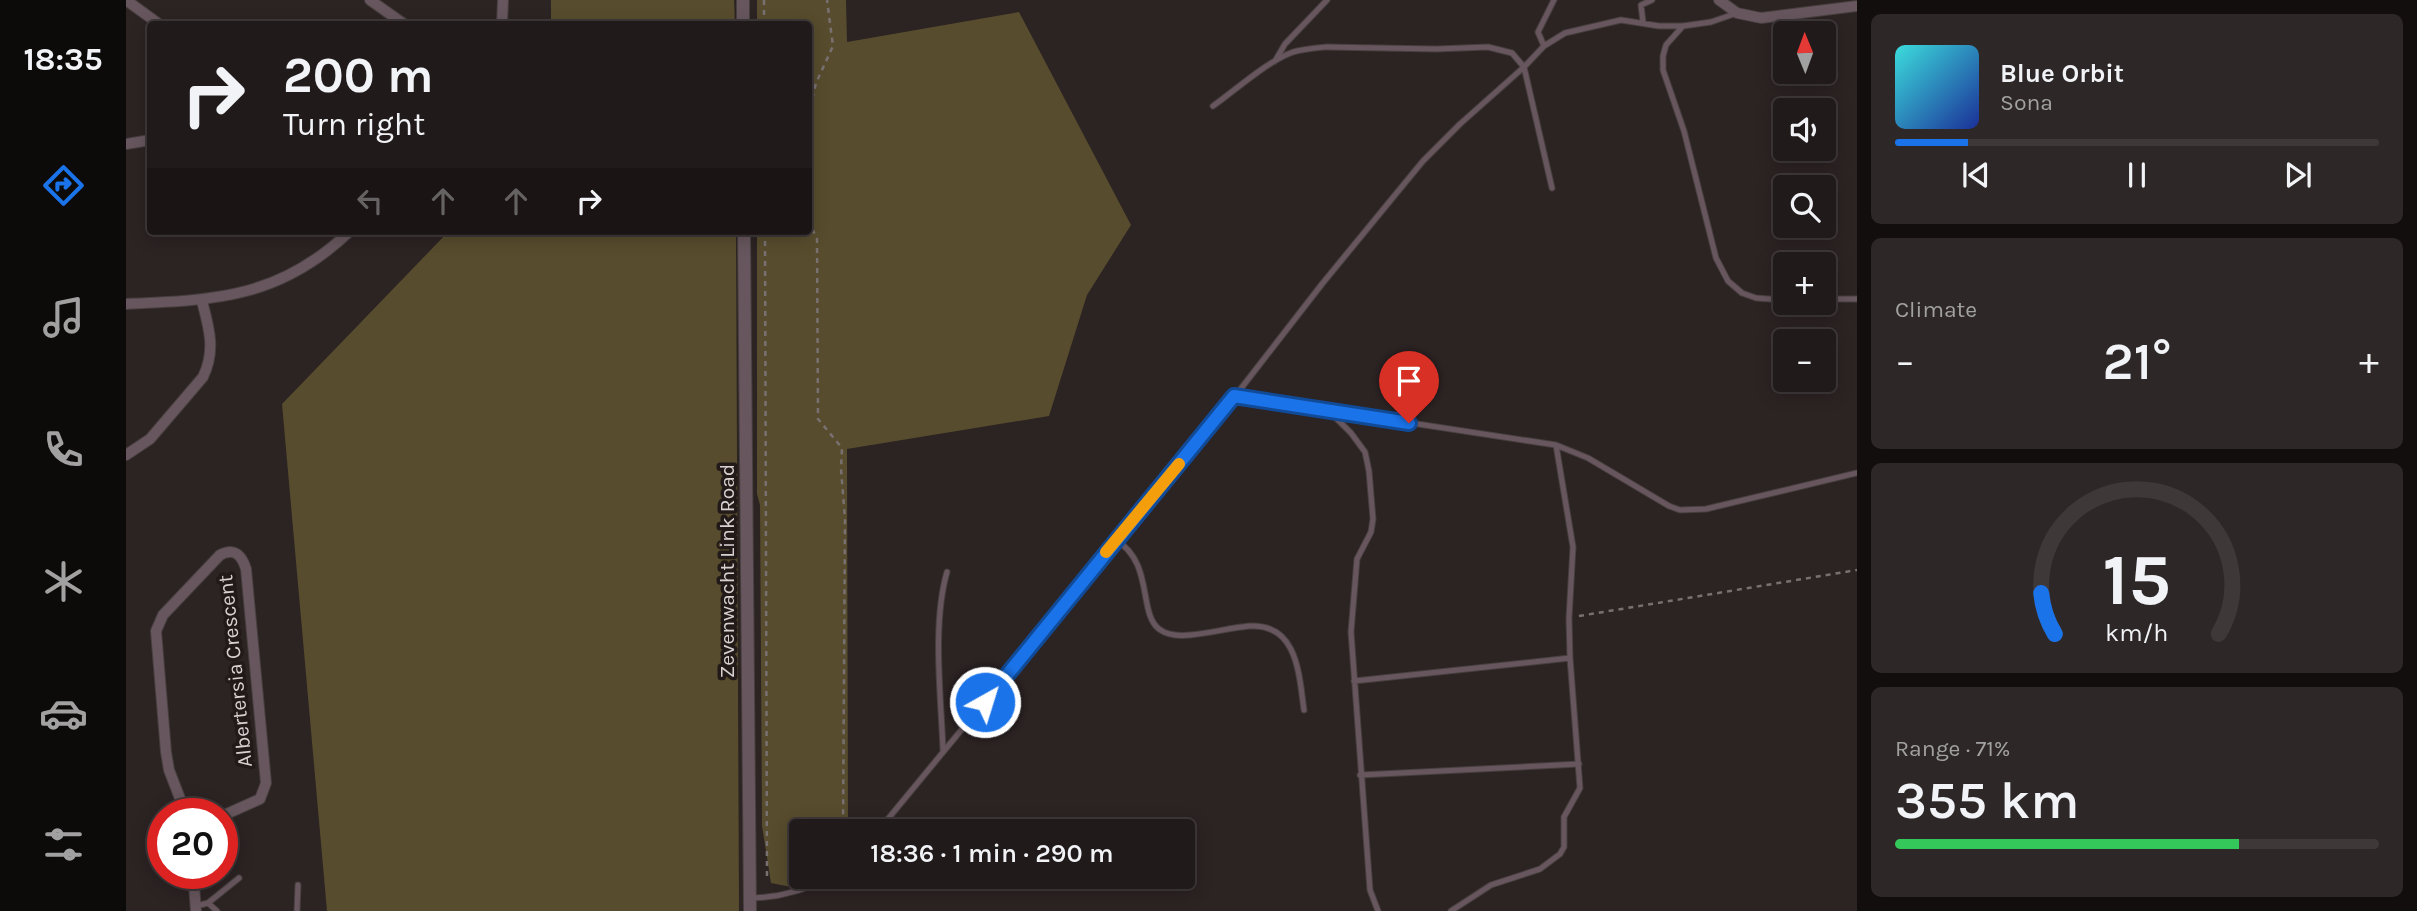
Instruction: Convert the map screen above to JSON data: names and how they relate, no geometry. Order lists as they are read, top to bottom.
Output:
{
  "streets": {
    "street": ["Zevenwacht Link Road", "Albertersia Crescent"]
  },
  "north": "top",
  "page": {
    "tabs": "18:35",
    "map_buttons": ["+", "−"],
    "turn": ["200 m", "Turn right"],
    "song": ["Blue Orbit", "Sona"],
    "tile": [
      "Climate",
      ["Range · 71%", "355 km"]
    ],
    "heat": ["−", "21°", "+"],
    "limit": "20",
    "trip": "18:36 · 1 min · 290 m",
    "gauge": ["15", "km/h"]
  }
}
